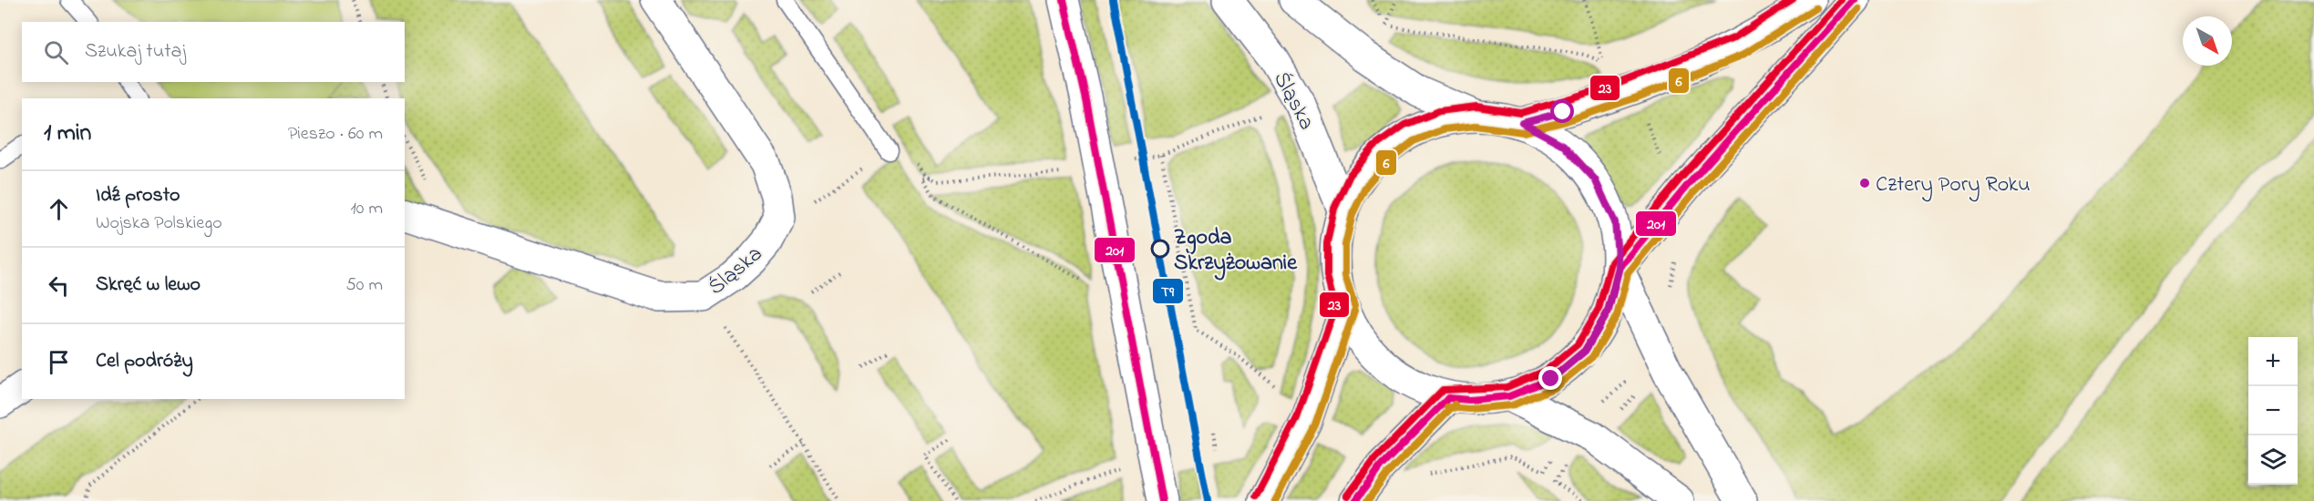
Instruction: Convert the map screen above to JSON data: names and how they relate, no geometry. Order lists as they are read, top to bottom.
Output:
{
  "streets": {
    "street": ["Śląska"]
  },
  "places": ["Cztery Pory Roku", "Zgoda Skrzyżowanie"],
  "lines": [
    "transit line T9",
    "transit line 201",
    "transit line 23",
    "transit line 6"
  ],
  "north": "bottom right",
  "page": {
    "search": "Szukaj tutaj",
    "heading": ["1 min", "Pieszo · 60 m"],
    "list": [
      ["Idź prosto", "Wojska Polskiego", "10 m"],
      ["Skręć w lewo", "50 m"],
      "Cel podróży"
    ],
    "map_buttons": ["+", "−"]
  }
}
